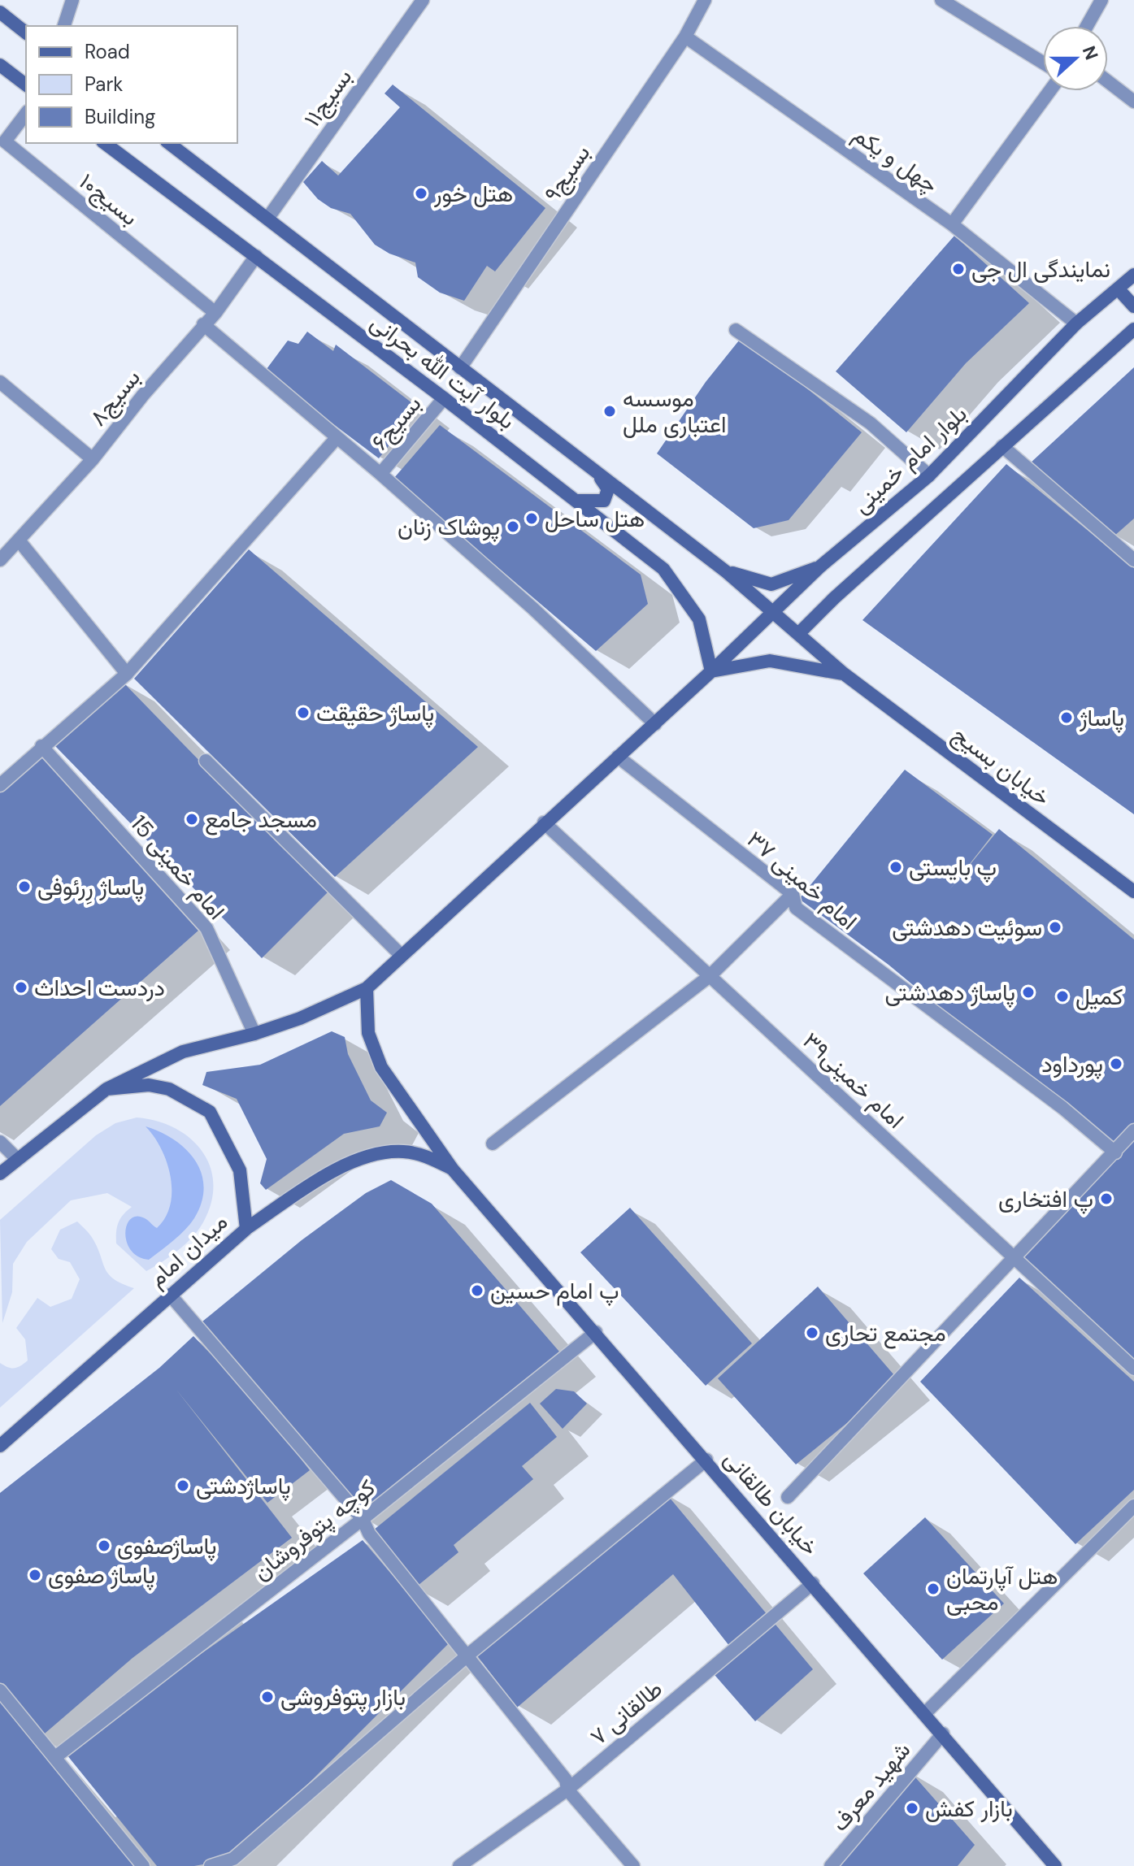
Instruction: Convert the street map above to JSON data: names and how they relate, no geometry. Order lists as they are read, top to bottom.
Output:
{
  "streets": {
    "main road": [
      "بلوار آیت الله بحرانی",
      "بلوار امام خمینی",
      "خیابان بسیج",
      "میدان امام",
      "خیابان طالقانی"
    ],
    "street": [
      "بسیج۱۱",
      "چهل و یکم",
      "بسیج۹",
      "بسیج۱۰",
      "بسیج۸",
      "بسیج۶",
      "امام خمینی 15",
      "امام خمینی ۳۷",
      "امام خمینی۳۹",
      "کوچه پتوفروشان",
      "طالقانی ۷",
      "شهید معرف"
    ]
  },
  "crossings": [
    ["بسیج۱۱", "بلوار آیت الله بحرانی"],
    ["چهل و یکم", "بسیج۹"],
    ["چهل و یکم", "بلوار امام خمینی"],
    ["بسیج۹", "بلوار آیت الله بحرانی"],
    ["بسیج۱۰", "بسیج۸"],
    ["بلوار آیت الله بحرانی", "بسیج۸"],
    ["بلوار آیت الله بحرانی", "بسیج۶"],
    ["بلوار آیت الله بحرانی", "بلوار امام خمینی"],
    ["بلوار آیت الله بحرانی", "خیابان بسیج"],
    ["بلوار امام خمینی", "امام خمینی ۳۷"],
    ["بلوار امام خمینی", "امام خمینی۳۹"],
    ["بلوار امام خمینی", "خیابان طالقانی"],
    ["خیابان طالقانی", "کوچه پتوفروشان"],
    ["خیابان طالقانی", "طالقانی ۷"],
    ["خیابان طالقانی", "شهید معرف"]
  ],
  "places": [
    "هتل خور",
    "نمایندگی ال جی",
    "موسسه اعتباری ملل",
    "هتل ساحل",
    "پوشاک زنان",
    "پاساژ حقیقت",
    "پاساژ",
    "مسجد جامع",
    "پ بایستی",
    "پاساژ رِرئوفی",
    "سوئیت دهدشتی",
    "دردست احداث",
    "پاساژ دهدشتی",
    "کمیل",
    "پورداود",
    "پ افتخاری",
    "پ امام حسین",
    "مجتمع تحاری",
    "پاساژدشتی",
    "پاساژصفوی",
    "پاساژ صفوی",
    "هتل آپارتمان محبی",
    "بازار پتوفروشی",
    "بازار کفش"
  ],
  "legend": ["Road", "Park", "Building"],
  "north": "right"
}
